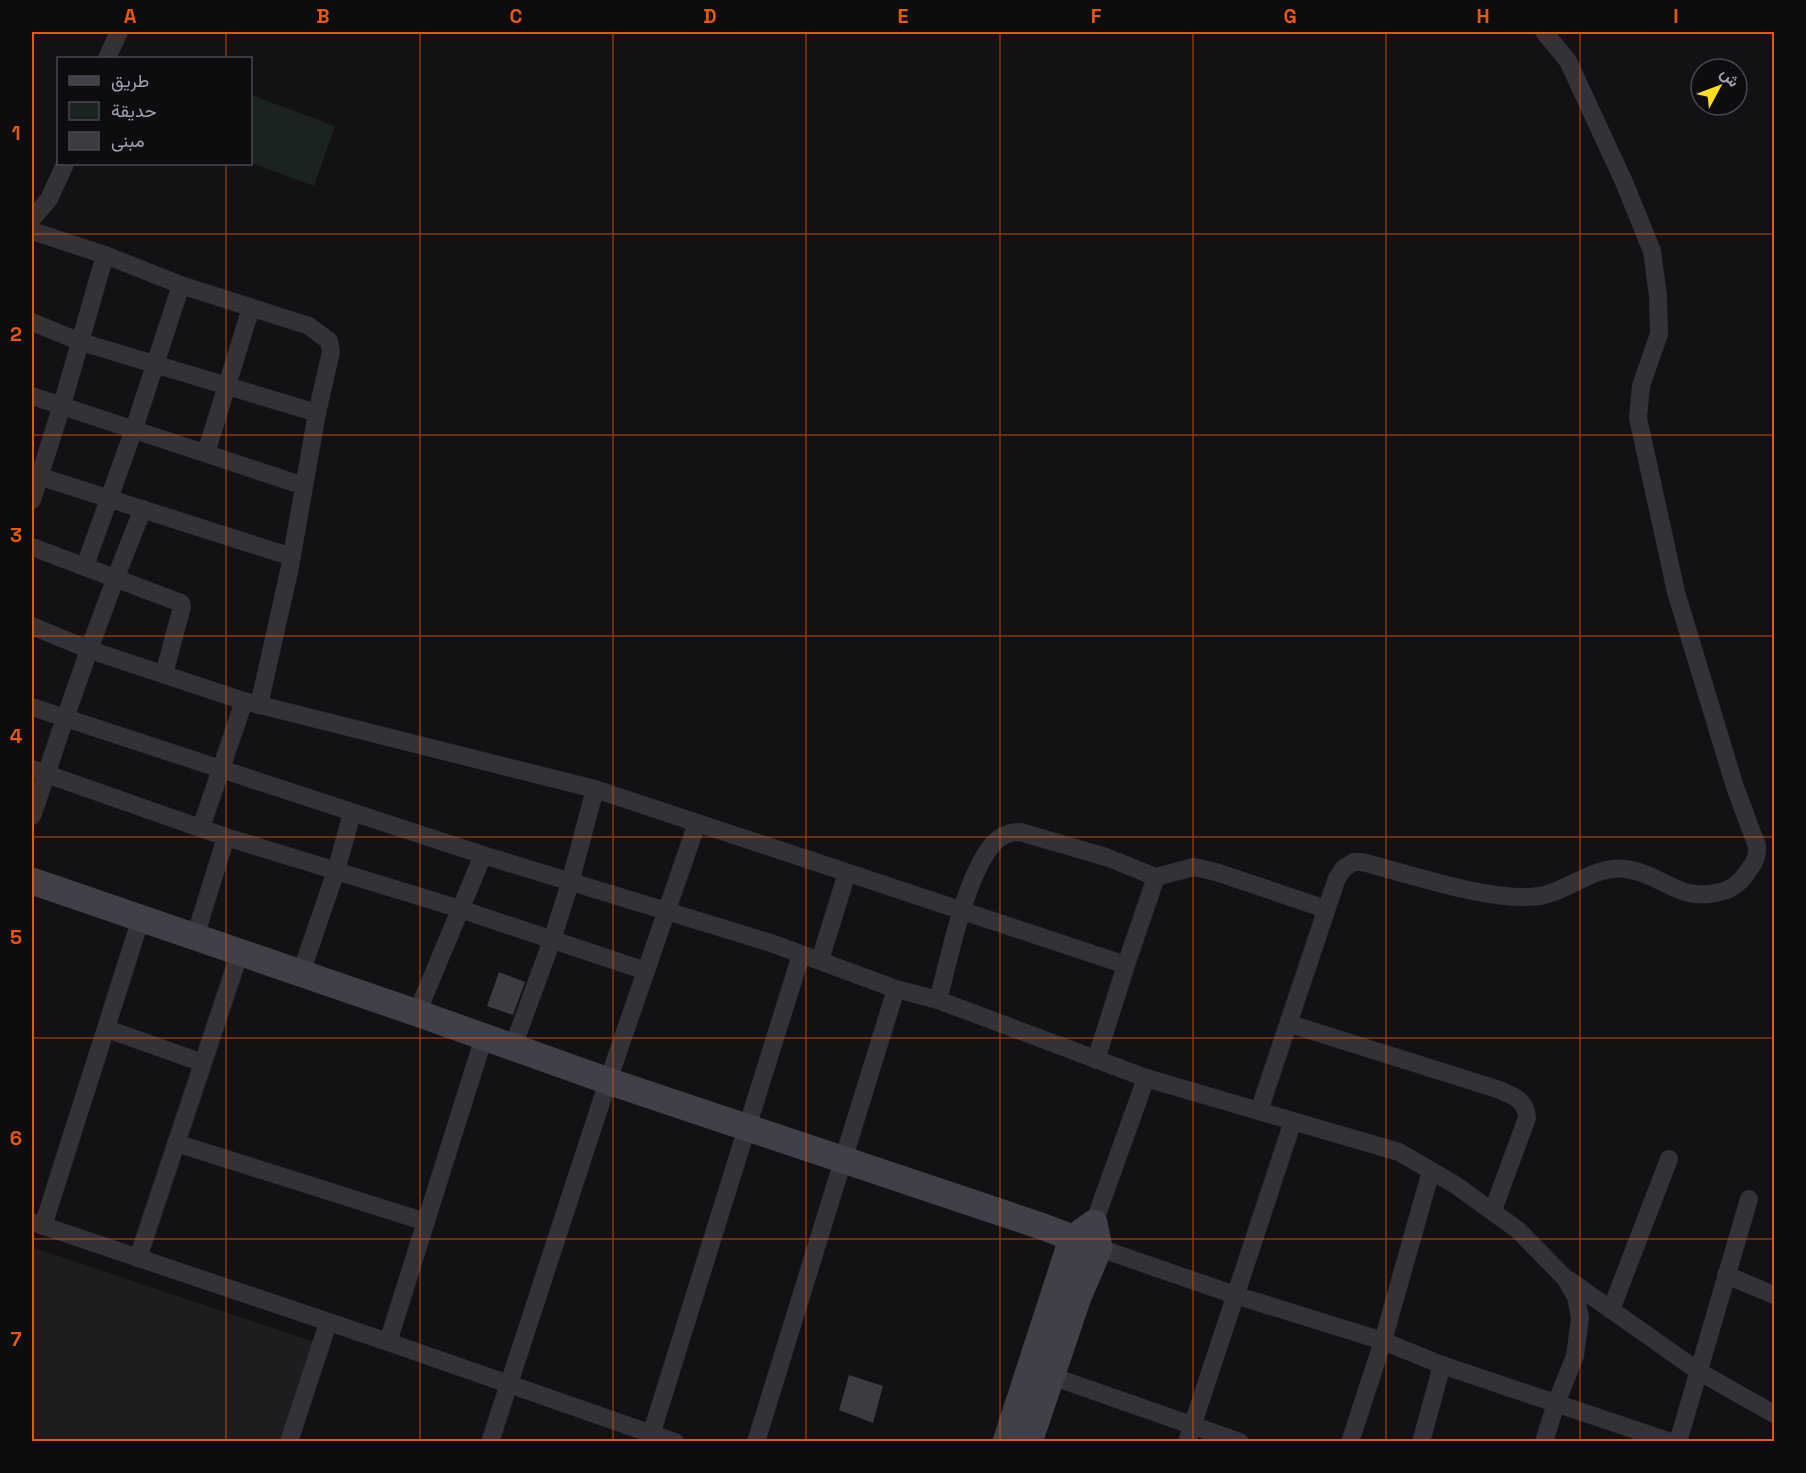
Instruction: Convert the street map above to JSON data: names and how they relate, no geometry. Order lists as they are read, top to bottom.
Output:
{
  "legend": ["طريق", "حديقة", "مبنى"],
  "north": "top right",
  "grid": {
    "columns": [
      "A",
      "B",
      "C",
      "D",
      "E",
      "F",
      "G",
      "H",
      "I"
    ],
    "rows": [
      "1",
      "2",
      "3",
      "4",
      "5",
      "6",
      "7"
    ]
  }
}
